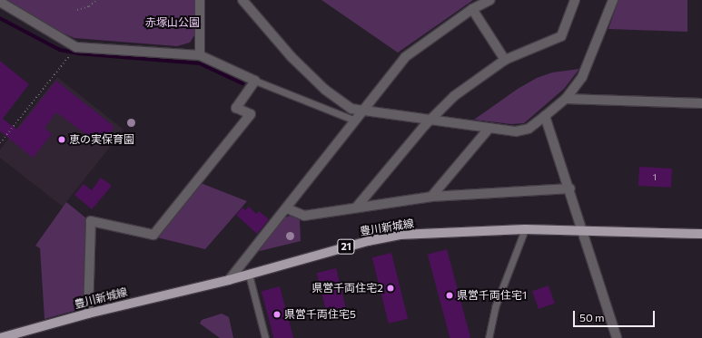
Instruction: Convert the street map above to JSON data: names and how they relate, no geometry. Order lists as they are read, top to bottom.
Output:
{
  "streets": {
    "main road": ["豊川新城線", "21"]
  },
  "parks": ["赤塚山公園"],
  "places": [
    "恵の実保育園",
    "県営千両住宅2",
    "県営千両住宅1",
    "県営千両住宅5"
  ],
  "house_numbers": ["1"],
  "scale_bar": "50 m"
}
